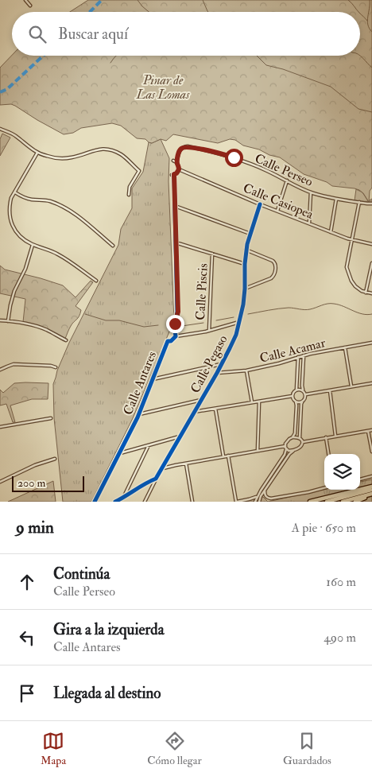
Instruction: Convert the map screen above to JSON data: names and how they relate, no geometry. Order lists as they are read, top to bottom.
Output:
{
  "streets": {
    "street": [
      "Calle Perseo",
      "Calle Casiopea",
      "Calle Piscis",
      "Calle Acamar",
      "Calle Pegaso",
      "Calle Antares"
    ]
  },
  "crossings": [
    ["Calle Casiopea", "Calle Pegaso"],
    ["Calle Acamar", "Calle Pegaso"]
  ],
  "parks": ["Pinar de Las Lomas"],
  "scale_bar": "200 m",
  "page": {
    "search": "Buscar aquí",
    "scale": "200 m",
    "heading": ["9 min", "A pie · 650 m"],
    "list": [
      ["Continúa", "Calle Perseo", "160 m"],
      ["Gira a la izquierda", "Calle Antares", "490 m"],
      "Llegada al destino"
    ],
    "nav": ["Mapa", "Cómo llegar", "Guardados"]
  }
}
